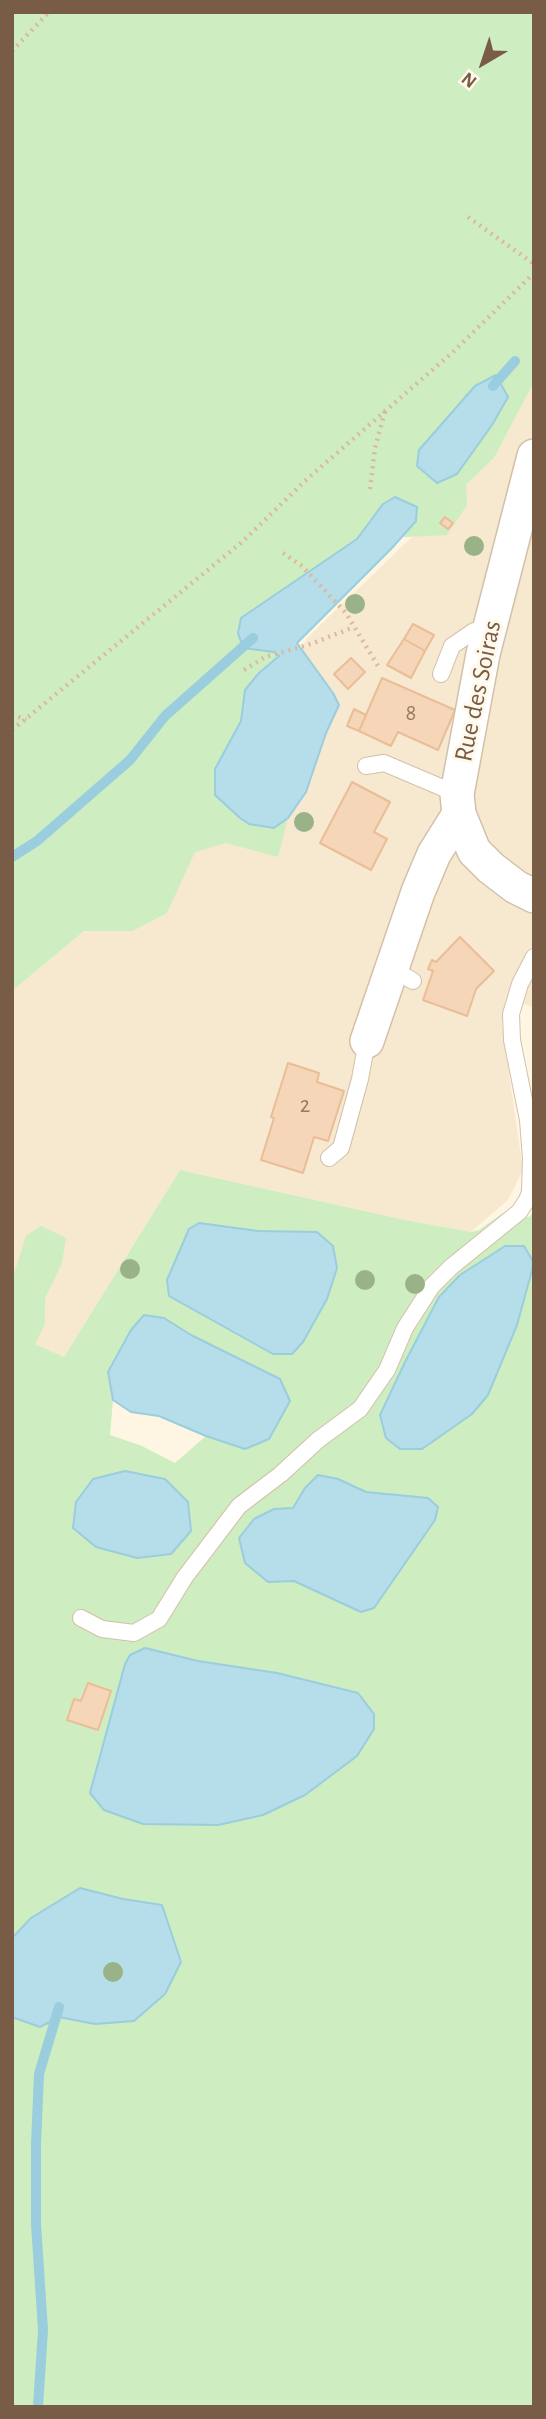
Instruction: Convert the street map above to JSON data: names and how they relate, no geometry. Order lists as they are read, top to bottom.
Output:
{
  "streets": {
    "street": ["Rue des Soiras"]
  },
  "house_numbers": ["8", "2"],
  "north": "bottom left"
}
